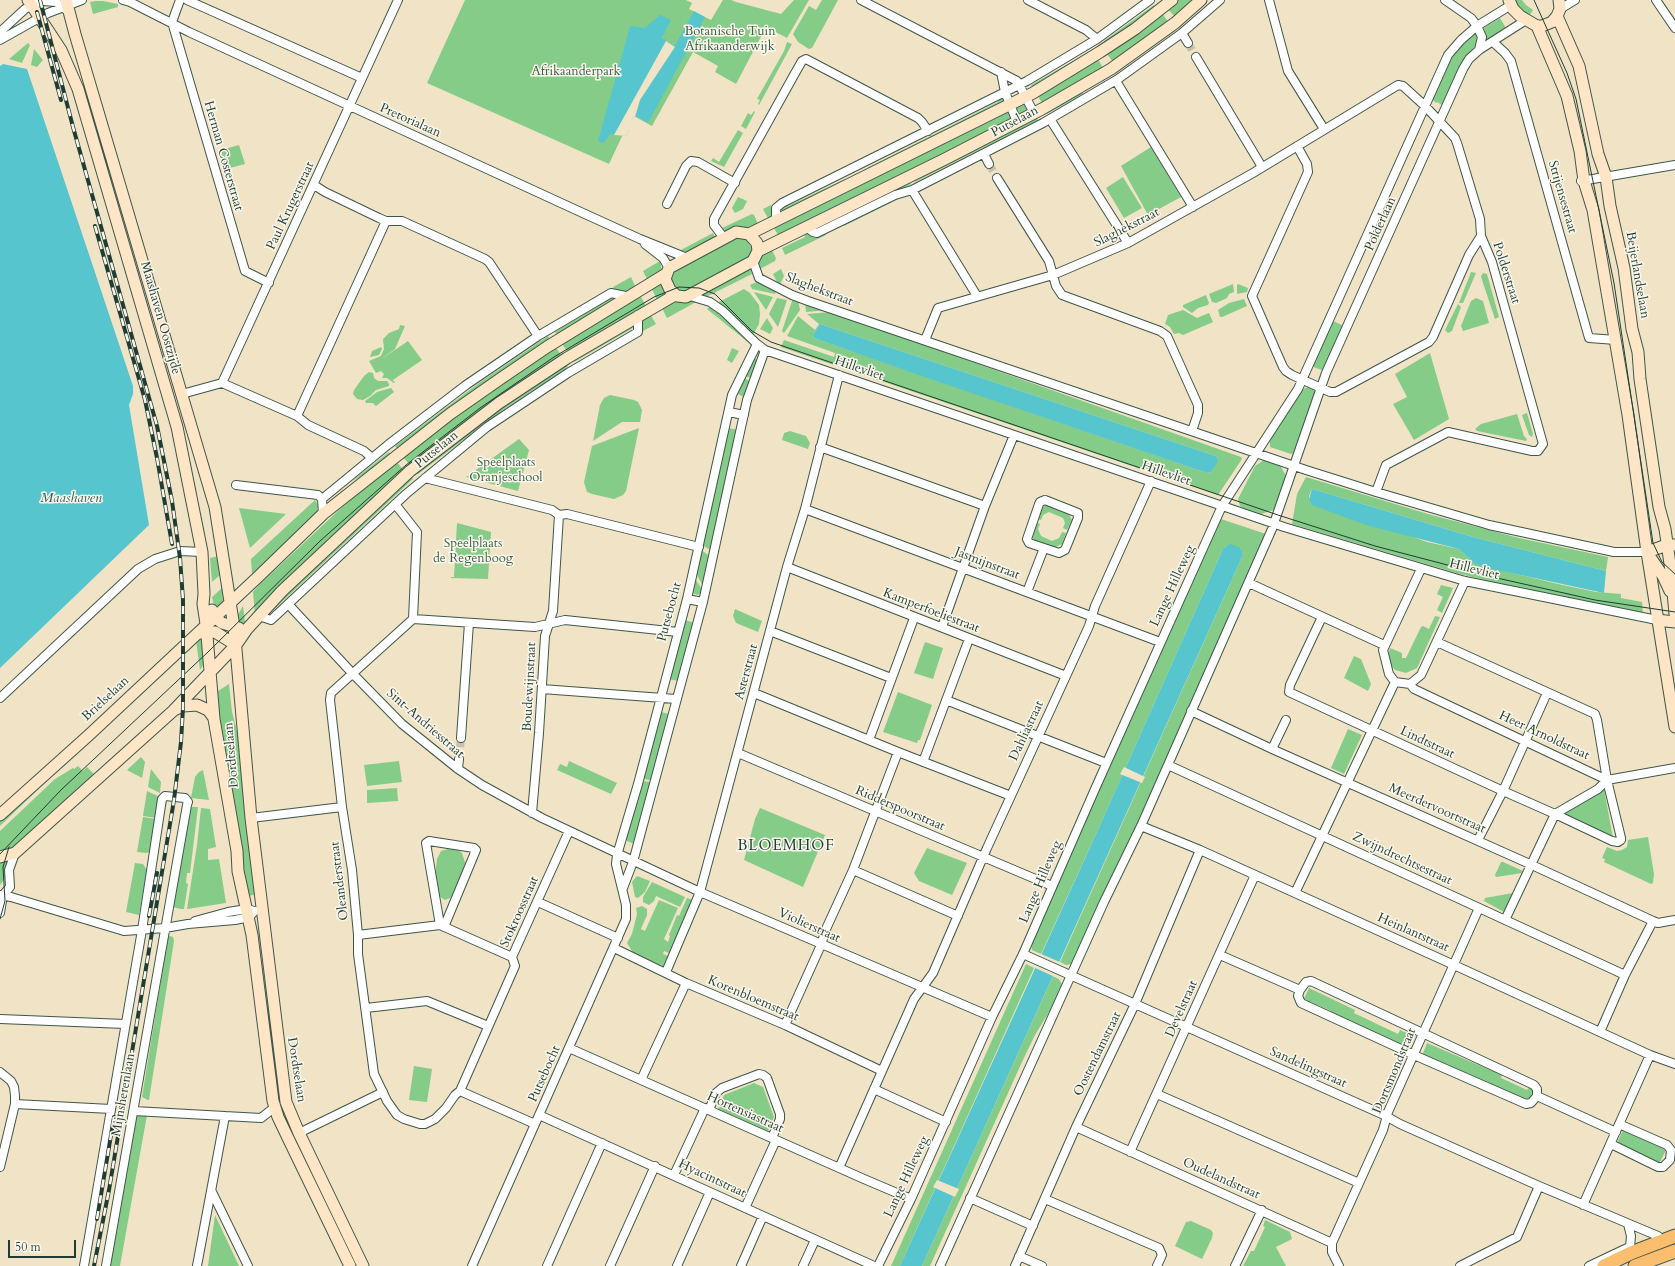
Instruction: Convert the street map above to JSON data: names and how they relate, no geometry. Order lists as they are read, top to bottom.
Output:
{
  "streets": {
    "main road": [
      "Putselaan",
      "Beijerlandselaan",
      "Maashaven Oostzijde",
      "Brielselaan",
      "Dordtselaan"
    ],
    "street": [
      "Pretorialaan",
      "Herman Costerstraat",
      "Strijensestraat",
      "Paul Krugerstraat",
      "Polderlaan",
      "Slaghekstraat",
      "Polderstraat",
      "Hillevliet",
      "Jasmijnstraat",
      "Lange Hilleweg",
      "Kamperfoeliestraat",
      "Putsebocht",
      "Asterstraat",
      "Boudewijnstraat",
      "Sint-Andriesstraat",
      "Dahliastraat",
      "Heer Arnoldstraat",
      "Lindtstraat",
      "Ridderspoorstraat",
      "Meerdervoortstraat",
      "Zwijndrechtsestraat",
      "Oleanderstraat",
      "Stokroosstraat",
      "Violierstraat",
      "Heinlantstraat",
      "Korenbloemstraat",
      "Develstraat",
      "Oostendamstraat",
      "Sandelingstraat",
      "Dortsmondstraat",
      "Mijnsherenlaan",
      "Hortensiastraat",
      "Hyacintstraat",
      "Oudelandstraat"
    ]
  },
  "crossings": [
    ["Pretorialaan", "Putselaan"],
    ["Pretorialaan", "Herman Costerstraat"],
    ["Pretorialaan", "Paul Krugerstraat"],
    ["Putselaan", "Slaghekstraat"],
    ["Putselaan", "Maashaven Oostzijde"],
    ["Putselaan", "Hillevliet"],
    ["Putselaan", "Brielselaan"],
    ["Putselaan", "Sint-Andriesstraat"],
    ["Putselaan", "Dordtselaan"],
    ["Herman Costerstraat", "Paul Krugerstraat"],
    ["Polderlaan", "Slaghekstraat"],
    ["Polderlaan", "Polderstraat"],
    ["Polderlaan", "Hillevliet"],
    ["Polderlaan", "Lange Hilleweg"],
    ["Slaghekstraat", "Polderstraat"],
    ["Maashaven Oostzijde", "Brielselaan"],
    ["Maashaven Oostzijde", "Dordtselaan"],
    ["Hillevliet", "Lange Hilleweg"],
    ["Hillevliet", "Putsebocht"],
    ["Hillevliet", "Asterstraat"],
    ["Hillevliet", "Dahliastraat"],
    ["Jasmijnstraat", "Lange Hilleweg"],
    ["Jasmijnstraat", "Asterstraat"],
    ["Jasmijnstraat", "Dahliastraat"],
    ["Lange Hilleweg", "Ridderspoorstraat"],
    ["Lange Hilleweg", "Violierstraat"],
    ["Lange Hilleweg", "Sandelingstraat"],
    ["Lange Hilleweg", "Hortensiastraat"],
    ["Kamperfoeliestraat", "Asterstraat"],
    ["Kamperfoeliestraat", "Dahliastraat"],
    ["Putsebocht", "Sint-Andriesstraat"],
    ["Putsebocht", "Violierstraat"],
    ["Putsebocht", "Korenbloemstraat"],
    ["Putsebocht", "Hortensiastraat"],
    ["Putsebocht", "Hyacintstraat"],
    ["Asterstraat", "Ridderspoorstraat"],
    ["Asterstraat", "Violierstraat"],
    ["Asterstraat", "Korenbloemstraat"],
    ["Boudewijnstraat", "Sint-Andriesstraat"],
    ["Brielselaan", "Dordtselaan"],
    ["Sint-Andriesstraat", "Oleanderstraat"],
    ["Sint-Andriesstraat", "Stokroosstraat"],
    ["Sint-Andriesstraat", "Violierstraat"],
    ["Dahliastraat", "Ridderspoorstraat"],
    ["Dahliastraat", "Violierstraat"],
    ["Dahliastraat", "Korenbloemstraat"],
    ["Dahliastraat", "Hortensiastraat"],
    ["Heer Arnoldstraat", "Lindtstraat"],
    ["Zwijndrechtsestraat", "Dortsmondstraat"],
    ["Oleanderstraat", "Stokroosstraat"],
    ["Heinlantstraat", "Develstraat"],
    ["Heinlantstraat", "Oostendamstraat"],
    ["Heinlantstraat", "Dortsmondstraat"],
    ["Develstraat", "Sandelingstraat"],
    ["Develstraat", "Oudelandstraat"],
    ["Oostendamstraat", "Sandelingstraat"],
    ["Oostendamstraat", "Oudelandstraat"],
    ["Sandelingstraat", "Dortsmondstraat"],
    ["Dortsmondstraat", "Oudelandstraat"]
  ],
  "districts": ["BLOEMHOF"],
  "water": ["Maashaven"],
  "parks": [
    "Botanische Tuin Afrikaanderwijk",
    "Afrikaanderpark",
    "Speelplaats Oranjeschool",
    "Speelplaats de Regenboog"
  ],
  "scale_bar": "50 m"
}
